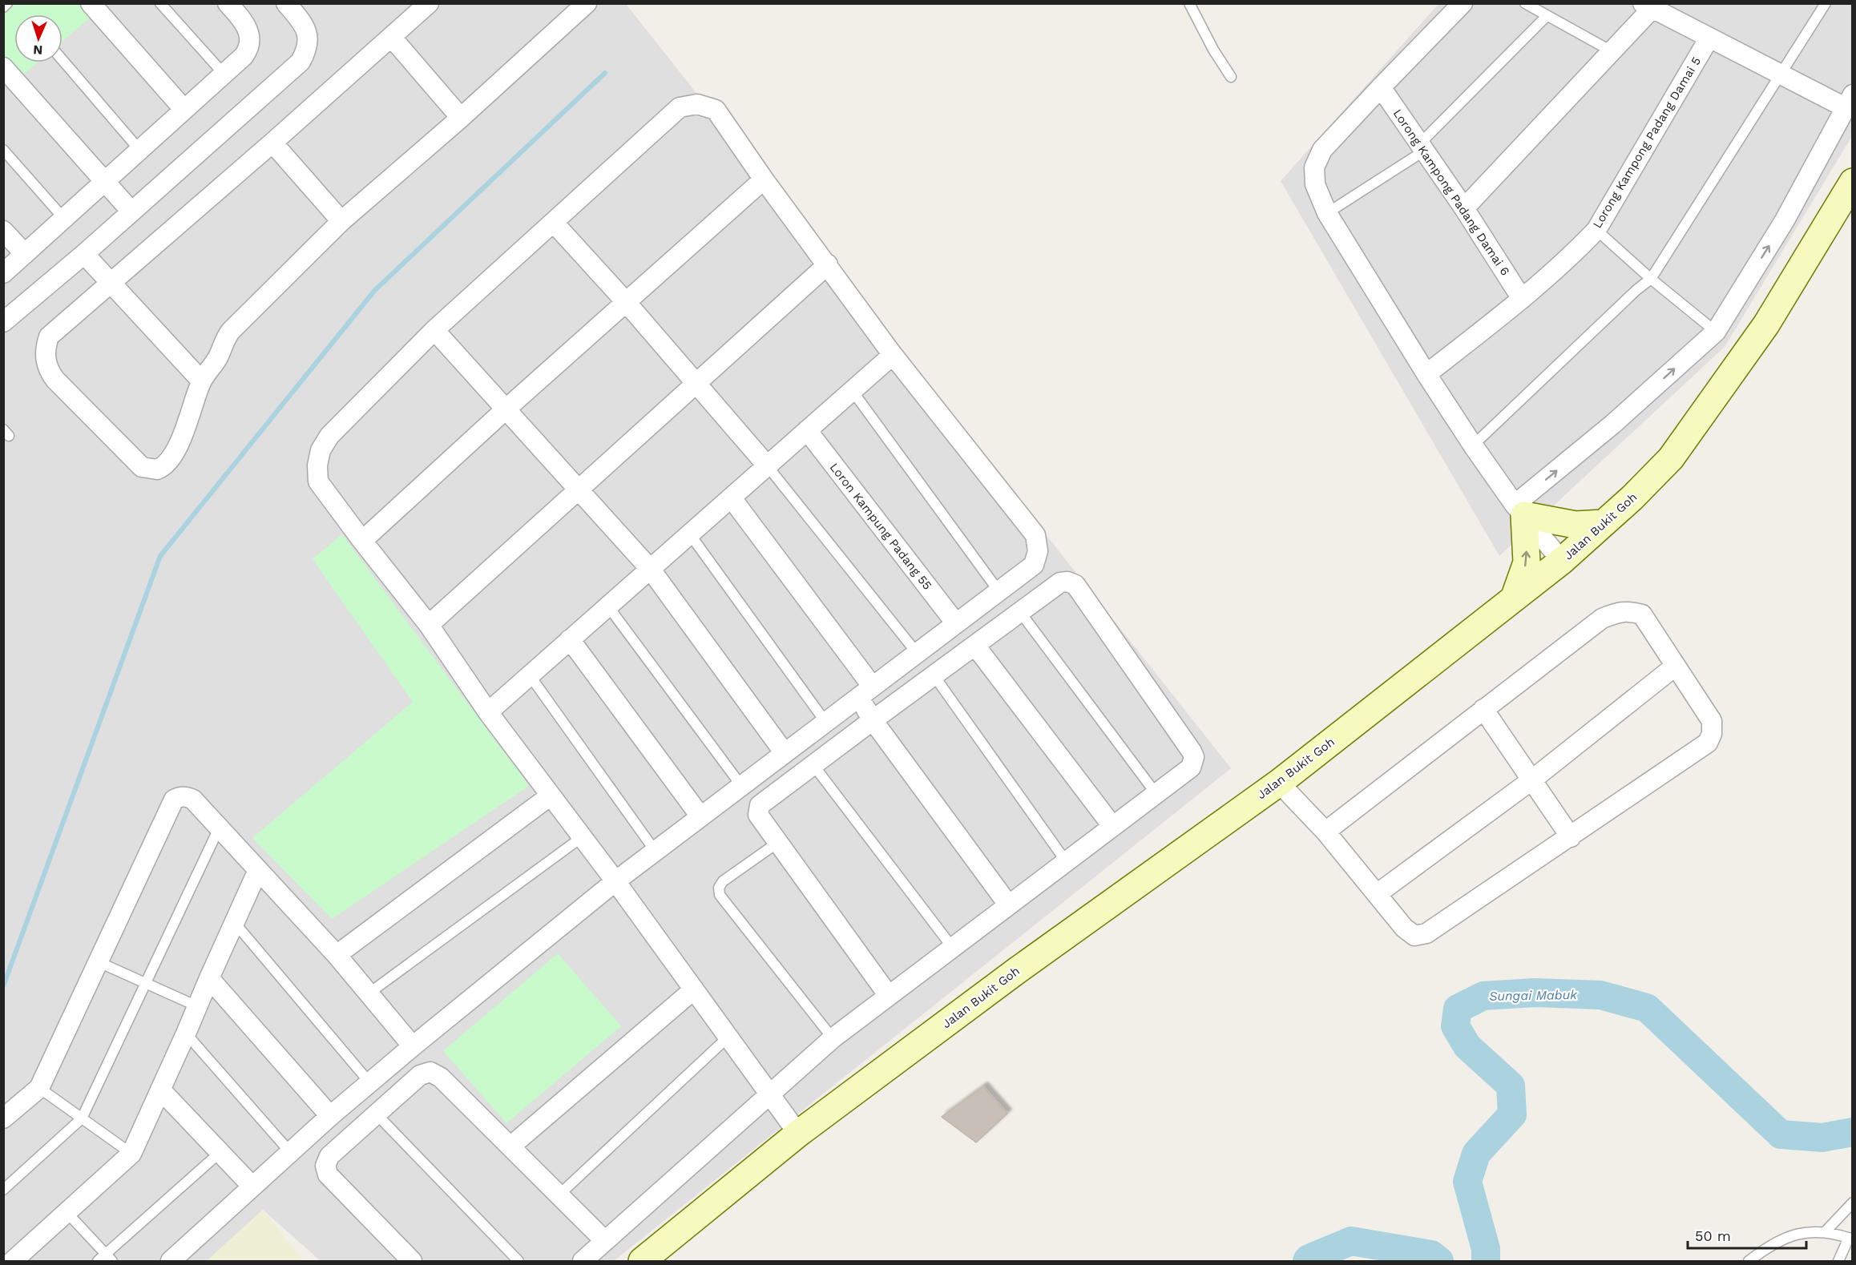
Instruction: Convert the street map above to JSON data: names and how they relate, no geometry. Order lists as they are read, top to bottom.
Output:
{
  "streets": {
    "main road": ["Jalan Bukit Goh"],
    "street": ["Lorong Kampong Padang Damai 5", "Lorong Kampong Padang Damai 6", "Loron Kampung Padang 55"]
  },
  "crossings": [
    ["Lorong Kampong Padang Damai 5", "Lorong Kampong Padang Damai 6"]
  ],
  "water": ["Sungai Mabuk"],
  "scale_bar": "50 m",
  "north": "bottom"
}
